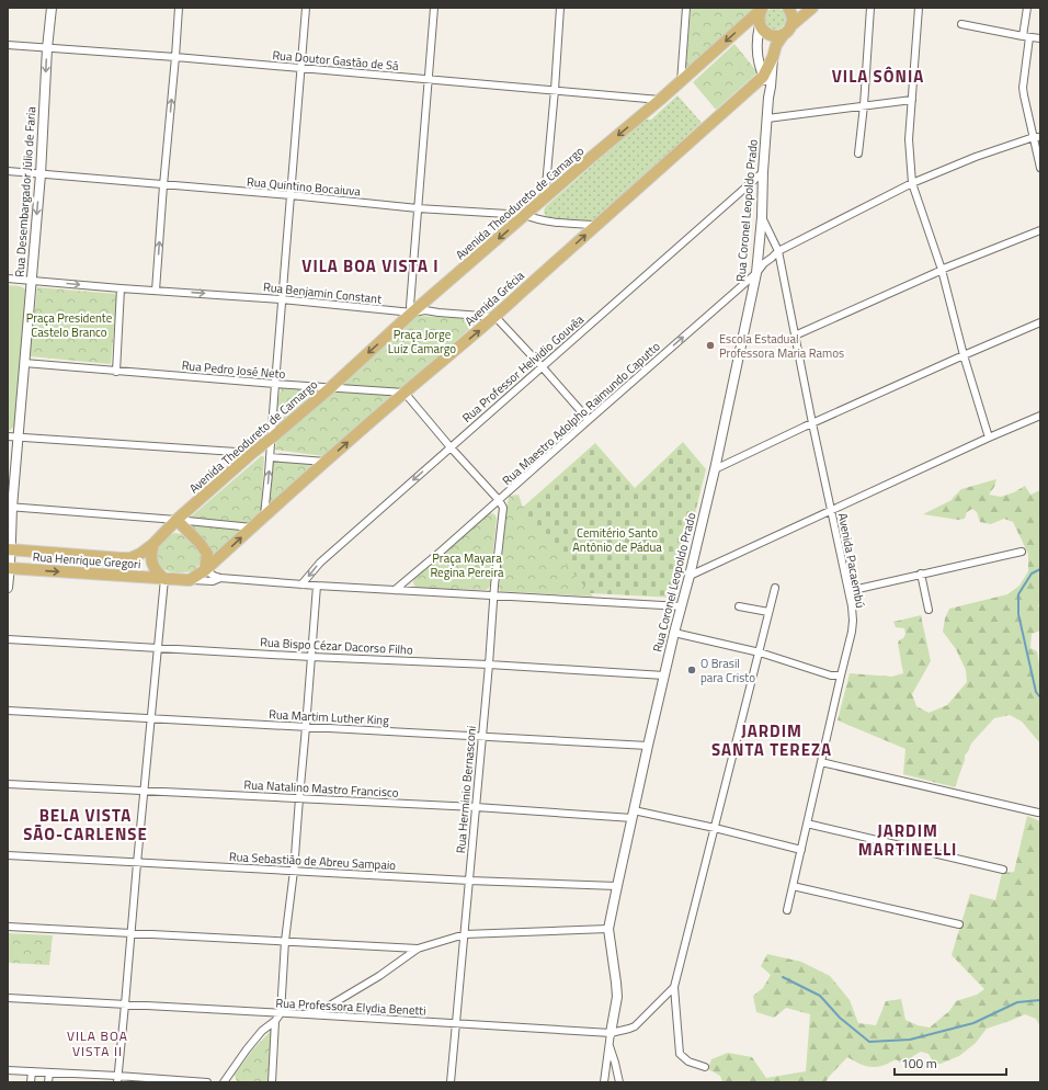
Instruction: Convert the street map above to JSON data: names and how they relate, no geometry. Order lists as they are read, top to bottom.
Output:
{
  "streets": {
    "main road": [
      "Avenida Theodureto de Camargo",
      "Rua Coronel Leopoldo Prado",
      "Avenida Grécia",
      "Rua Henrique Gregori"
    ],
    "street": [
      "Rua Doutor Gastão de Sá",
      "Rua Quintino Bocaiuva",
      "Rua Desembargador Júlio de Faria",
      "Rua Benjamin Constant",
      "Rua Professor Helvidio Gouvêa",
      "Rua Pedro José Neto",
      "Rua Maestro Adolpho Raimundo Caputto",
      "Avenida Pacaembú",
      "Rua Bispo Cézar Dacorso Filho",
      "Rua Martim Luther King",
      "Rua Natalino Mastro Francisco",
      "Rua Herminio Bernasconi",
      "Rua Sebastião de Abreu Sampaio",
      "Rua Professora Elydia Benetti"
    ]
  },
  "crossings": [
    ["Rua Doutor Gastão de Sá", "Rua Desembargador Júlio de Faria"],
    ["Rua Doutor Gastão de Sá", "Avenida Theodureto de Camargo"],
    ["Rua Quintino Bocaiuva", "Rua Desembargador Júlio de Faria"],
    ["Rua Quintino Bocaiuva", "Avenida Theodureto de Camargo"],
    ["Rua Quintino Bocaiuva", "Avenida Grécia"],
    ["Rua Desembargador Júlio de Faria", "Rua Benjamin Constant"],
    ["Rua Desembargador Júlio de Faria", "Rua Pedro José Neto"],
    ["Rua Desembargador Júlio de Faria", "Rua Henrique Gregori"],
    ["Avenida Theodureto de Camargo", "Rua Benjamin Constant"],
    ["Avenida Theodureto de Camargo", "Avenida Grécia"],
    ["Avenida Theodureto de Camargo", "Rua Pedro José Neto"],
    ["Avenida Theodureto de Camargo", "Rua Henrique Gregori"],
    ["Rua Coronel Leopoldo Prado", "Avenida Grécia"],
    ["Rua Coronel Leopoldo Prado", "Rua Professor Helvidio Gouvêa"],
    ["Rua Coronel Leopoldo Prado", "Rua Maestro Adolpho Raimundo Caputto"],
    ["Rua Coronel Leopoldo Prado", "Avenida Pacaembú"],
    ["Rua Coronel Leopoldo Prado", "Rua Bispo Cézar Dacorso Filho"],
    ["Rua Coronel Leopoldo Prado", "Rua Martim Luther King"],
    ["Rua Coronel Leopoldo Prado", "Rua Natalino Mastro Francisco"],
    ["Rua Coronel Leopoldo Prado", "Rua Sebastião de Abreu Sampaio"],
    ["Rua Coronel Leopoldo Prado", "Rua Professora Elydia Benetti"],
    ["Rua Benjamin Constant", "Avenida Grécia"],
    ["Avenida Grécia", "Rua Pedro José Neto"],
    ["Avenida Grécia", "Rua Henrique Gregori"],
    ["Rua Maestro Adolpho Raimundo Caputto", "Avenida Pacaembú"],
    ["Rua Maestro Adolpho Raimundo Caputto", "Rua Herminio Bernasconi"],
    ["Avenida Pacaembú", "Rua Natalino Mastro Francisco"],
    ["Rua Bispo Cézar Dacorso Filho", "Rua Herminio Bernasconi"],
    ["Rua Martim Luther King", "Rua Herminio Bernasconi"],
    ["Rua Natalino Mastro Francisco", "Rua Herminio Bernasconi"],
    ["Rua Herminio Bernasconi", "Rua Sebastião de Abreu Sampaio"],
    ["Rua Herminio Bernasconi", "Rua Professora Elydia Benetti"]
  ],
  "one_way": [
    "Rua Desembargador Júlio de Faria",
    "Avenida Theodureto de Camargo",
    "Rua Benjamin Constant",
    "Avenida Grécia"
  ],
  "districts": [
    "VILA SÔNIA",
    "VILA BOA VISTA I",
    "JARDIM SANTA TEREZA",
    "BELA VISTA SÃO-CARLENSE",
    "JARDIM MARTINELLI",
    "VILA BOA VISTA II"
  ],
  "parks": [
    "Praça Presidente Castelo Branco",
    "Praça Jorge Luiz Camargo",
    "Cemitério Santo Antônio de Pádua",
    "Praça Mayara Regina Pereira"
  ],
  "places": ["Escola Estadual Professora Maria Ramos", "O Brasil para Cristo"],
  "scale_bar": "100 m"
}
